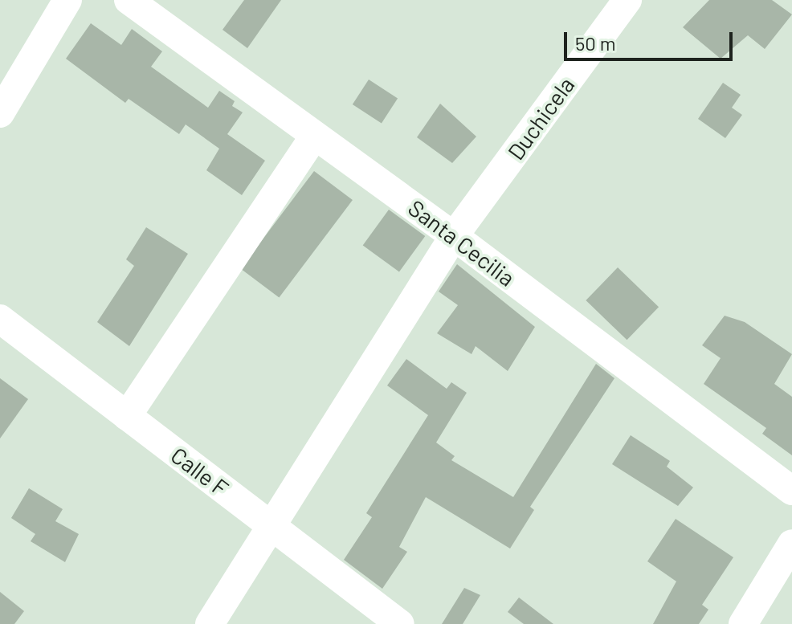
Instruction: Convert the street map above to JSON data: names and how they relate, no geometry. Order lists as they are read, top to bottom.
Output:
{
  "streets": {
    "street": ["Duchicela", "Santa Cecilia", "Calle F"]
  },
  "crossings": [
    ["Duchicela", "Santa Cecilia"],
    ["Duchicela", "Calle F"]
  ],
  "scale_bar": "50 m"
}
